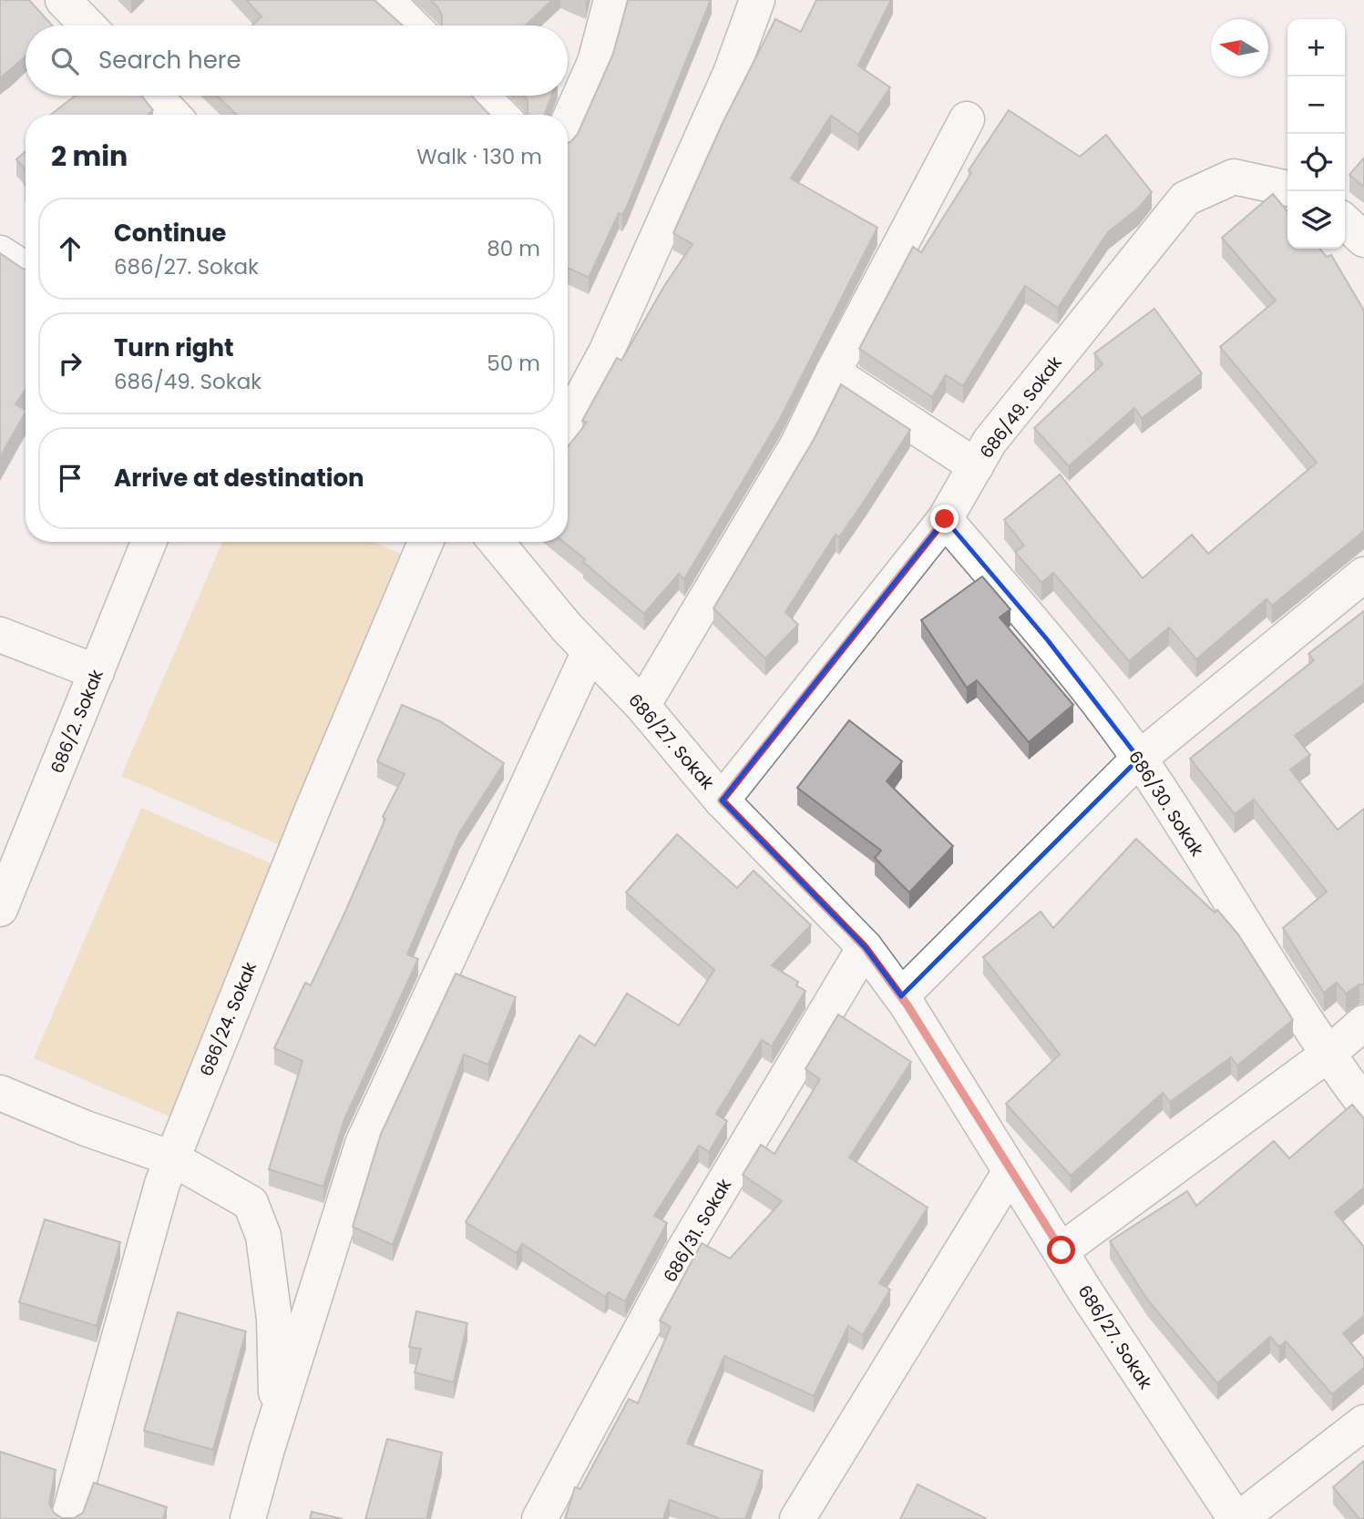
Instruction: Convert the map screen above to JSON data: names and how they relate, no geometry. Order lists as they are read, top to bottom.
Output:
{
  "streets": {
    "street": [
      "686/49. Sokak",
      "686/2. Sokak",
      "686/27. Sokak",
      "686/30. Sokak",
      "686/24. Sokak",
      "686/31. Sokak"
    ]
  },
  "crossings": [
    ["686/49. Sokak", "686/27. Sokak"],
    ["686/49. Sokak", "686/30. Sokak"],
    ["686/27. Sokak", "686/31. Sokak"]
  ],
  "north": "left",
  "page": {
    "map_buttons": ["+", "−"],
    "search": "Search here",
    "heading": ["2 min", "Walk · 130 m"],
    "list": [
      ["Continue", "686/27. Sokak", "80 m"],
      ["Turn right", "686/49. Sokak", "50 m"],
      "Arrive at destination"
    ]
  }
}
